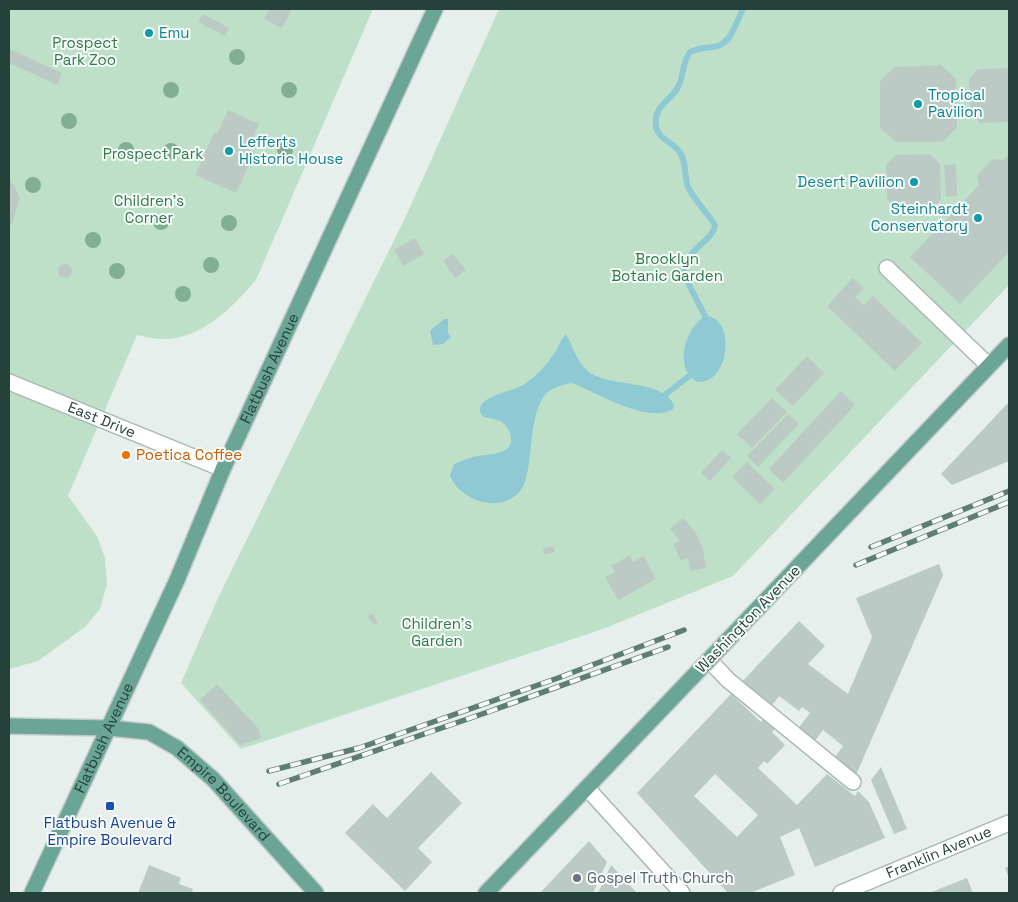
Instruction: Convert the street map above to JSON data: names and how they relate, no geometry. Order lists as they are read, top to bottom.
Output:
{
  "streets": {
    "main road": ["Flatbush Avenue", "Washington Avenue", "Empire Boulevard"],
    "street": ["East Drive", "Franklin Avenue"]
  },
  "crossings": [
    ["Flatbush Avenue", "East Drive"],
    ["Flatbush Avenue", "Empire Boulevard"]
  ],
  "parks": [
    "Prospect Park Zoo",
    "Prospect Park",
    "Children's Corner",
    "Brooklyn Botanic Garden",
    "Children's Garden"
  ],
  "places": {
    "other": [
      "Emu",
      "Tropical Pavilion",
      "Lefferts Historic House",
      "Desert Pavilion",
      "Steinhardt Conservatory",
      "Poetica Coffee",
      "Gospel Truth Church"
    ],
    "transit": ["Flatbush Avenue & Empire Boulevard"]
  }
}
